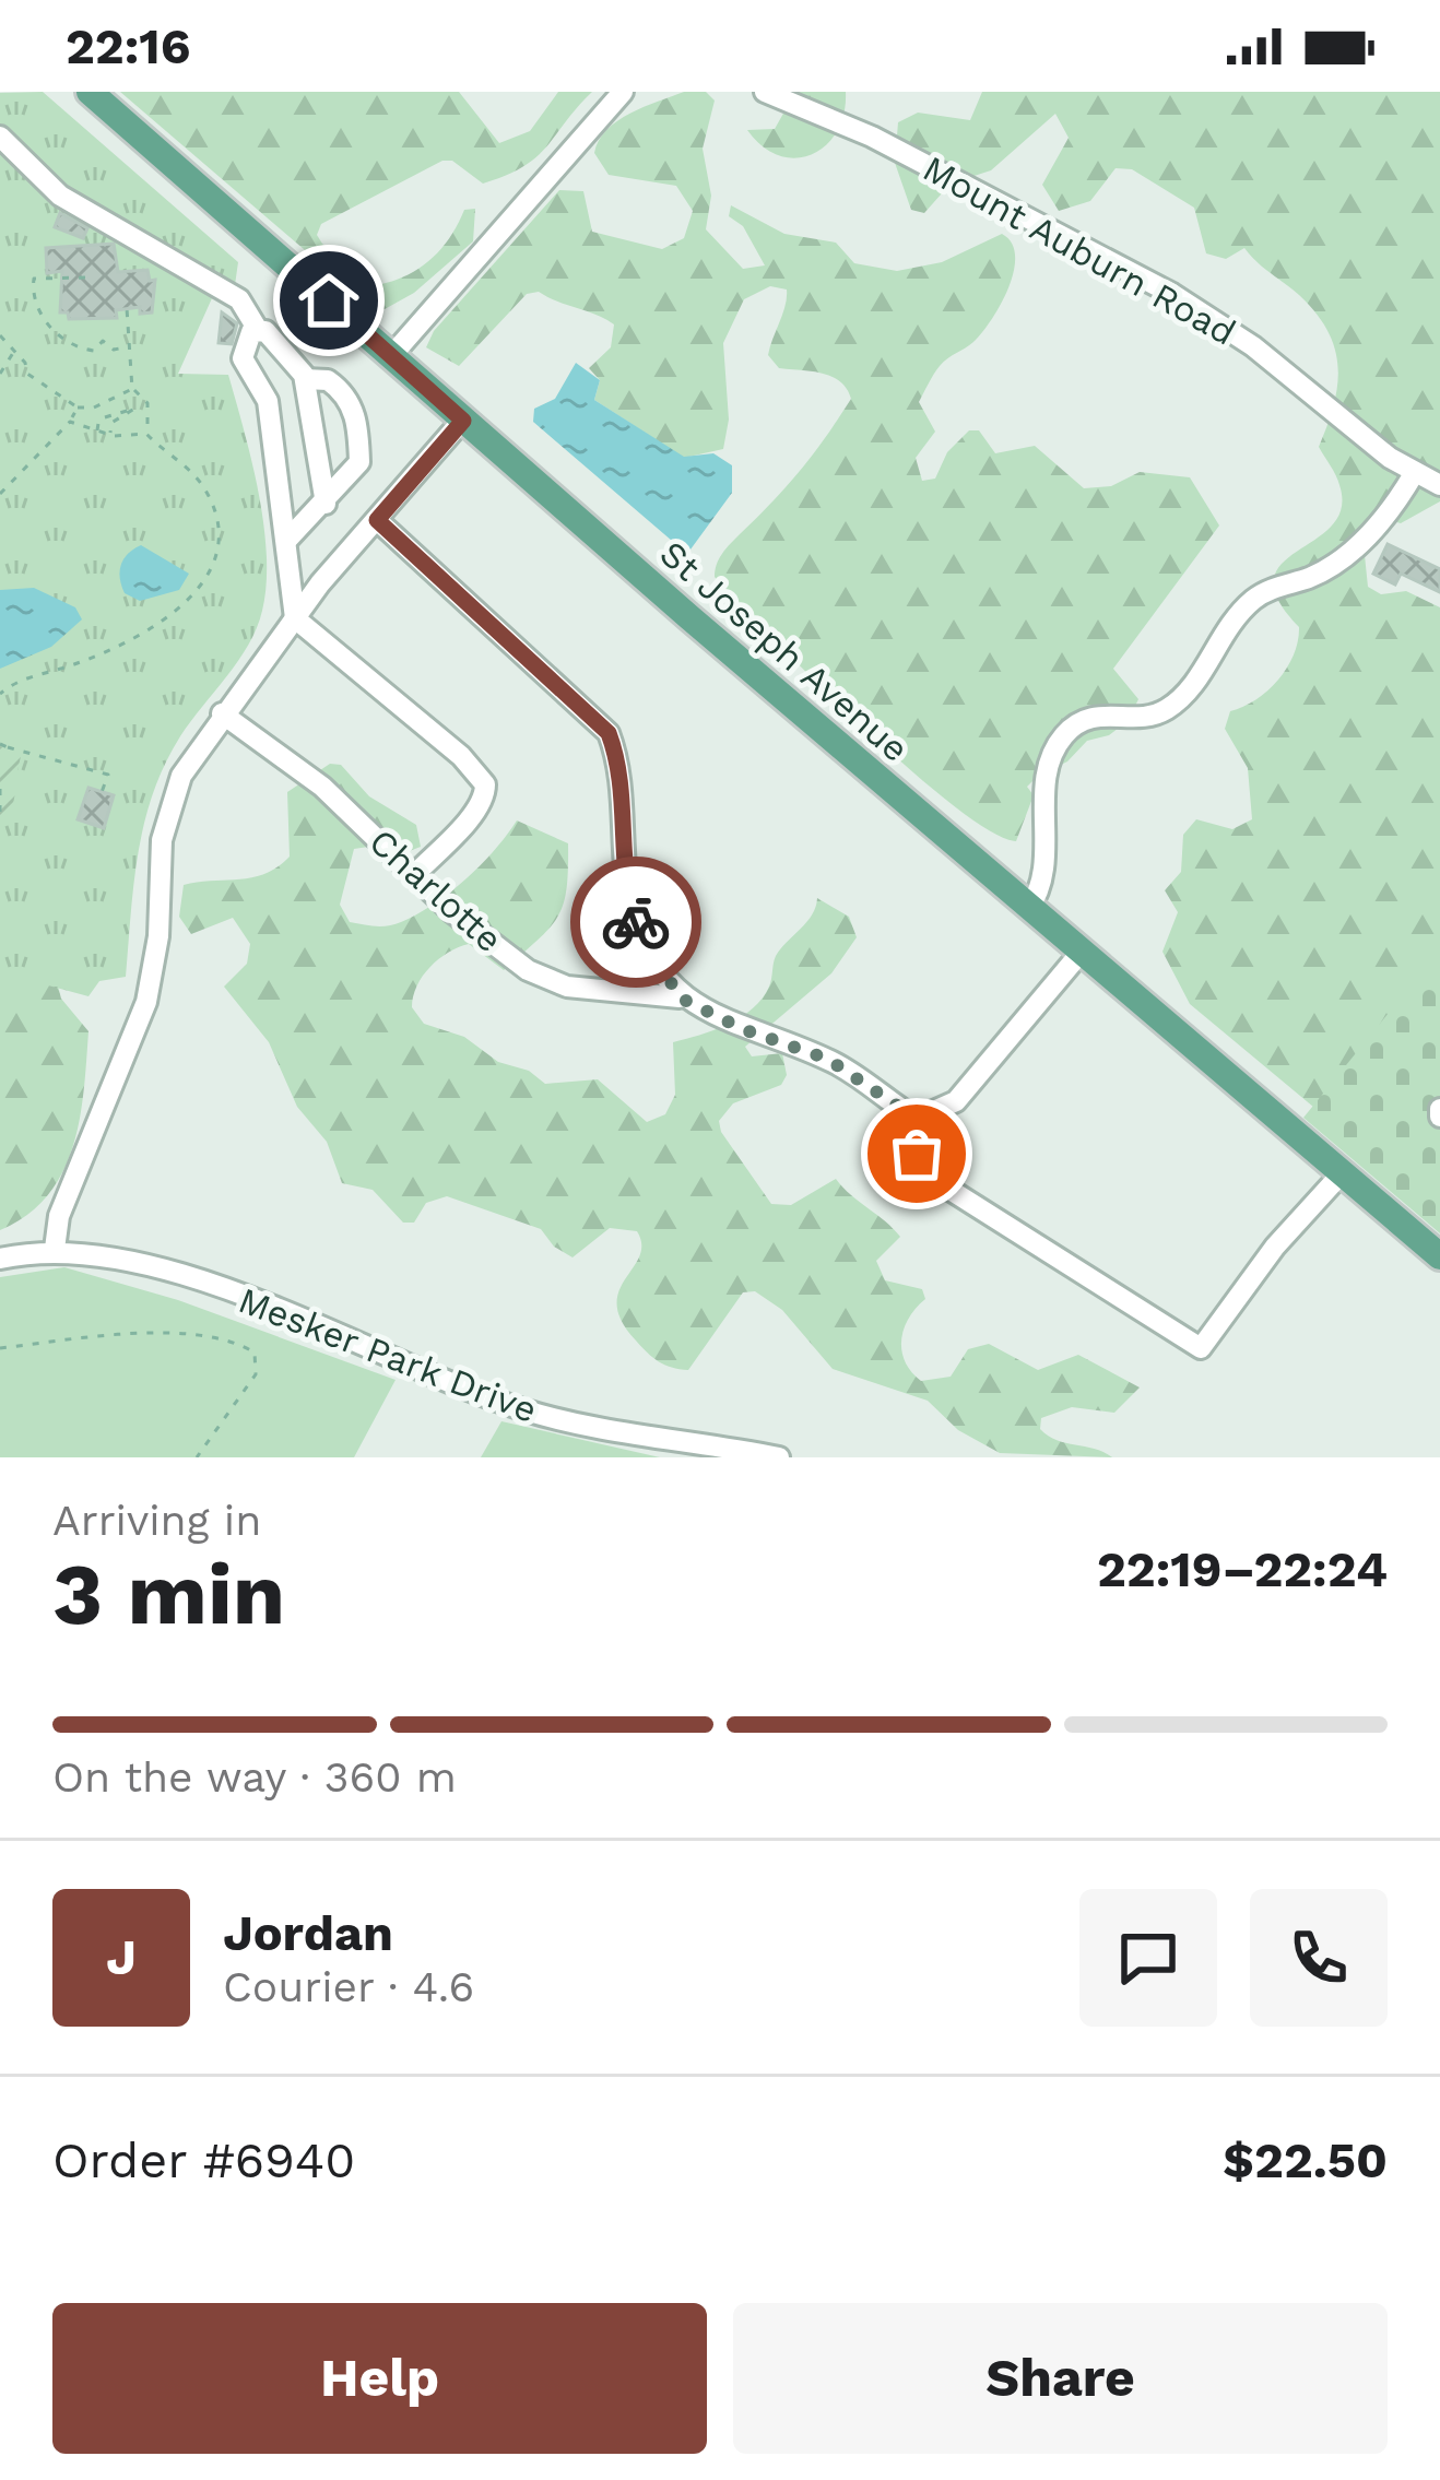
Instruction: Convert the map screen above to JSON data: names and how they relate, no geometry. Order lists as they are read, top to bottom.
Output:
{
  "streets": {
    "main road": ["St Joseph Avenue"],
    "street": ["Mount Auburn Road", "Charlotte", "Mesker Park Drive"]
  },
  "page": {
    "status": "22:16",
    "heading": ["3 min", "Arriving in", "22:19–22:24"],
    "panel": [
      "Jordan",
      "Courier · 4.6",
      "Order #6940",
      "$22.50"
    ],
    "bar": "On the way · 360 m",
    "round": "J",
    "buttons": ["Help", "Share"]
  }
}
